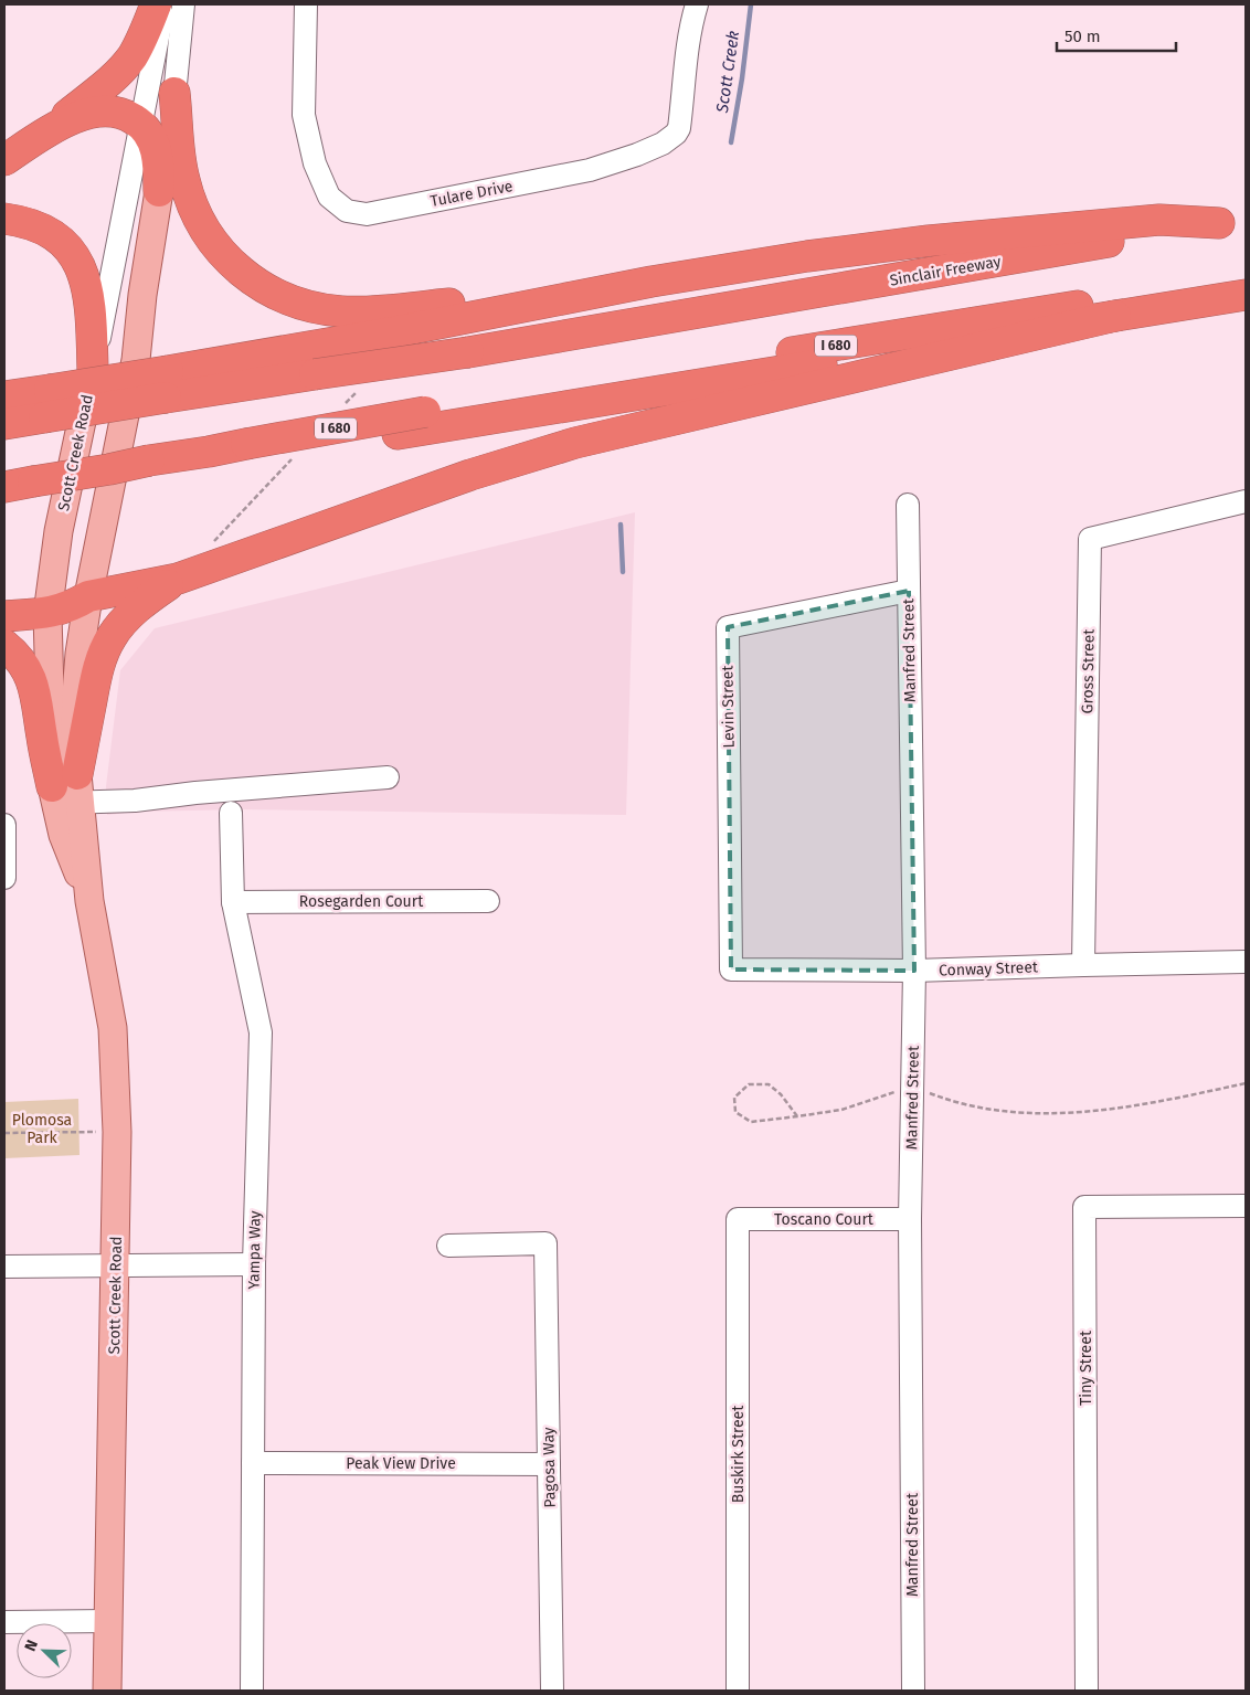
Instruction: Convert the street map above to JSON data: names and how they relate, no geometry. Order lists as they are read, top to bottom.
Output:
{
  "streets": {
    "highway": ["Sinclair Freeway", "I 680"],
    "main road": ["Scott Creek Road"],
    "street": [
      "Tulare Drive",
      "Manfred Street",
      "Gross Street",
      "Levin Street",
      "Rosegarden Court",
      "Conway Street",
      "Toscano Court",
      "Yampa Way",
      "Tiny Street",
      "Buskirk Street",
      "Peak View Drive",
      "Pagosa Way"
    ]
  },
  "crossings": [
    ["Manfred Street", "Levin Street"],
    ["Manfred Street", "Conway Street"],
    ["Manfred Street", "Toscano Court"],
    ["Gross Street", "Conway Street"],
    ["Levin Street", "Conway Street"],
    ["Rosegarden Court", "Yampa Way"],
    ["Toscano Court", "Buskirk Street"],
    ["Yampa Way", "Peak View Drive"],
    ["Peak View Drive", "Pagosa Way"]
  ],
  "water": ["Scott Creek"],
  "parks": ["Plomosa Park"],
  "scale_bar": "50 m",
  "north": "top left"
}
